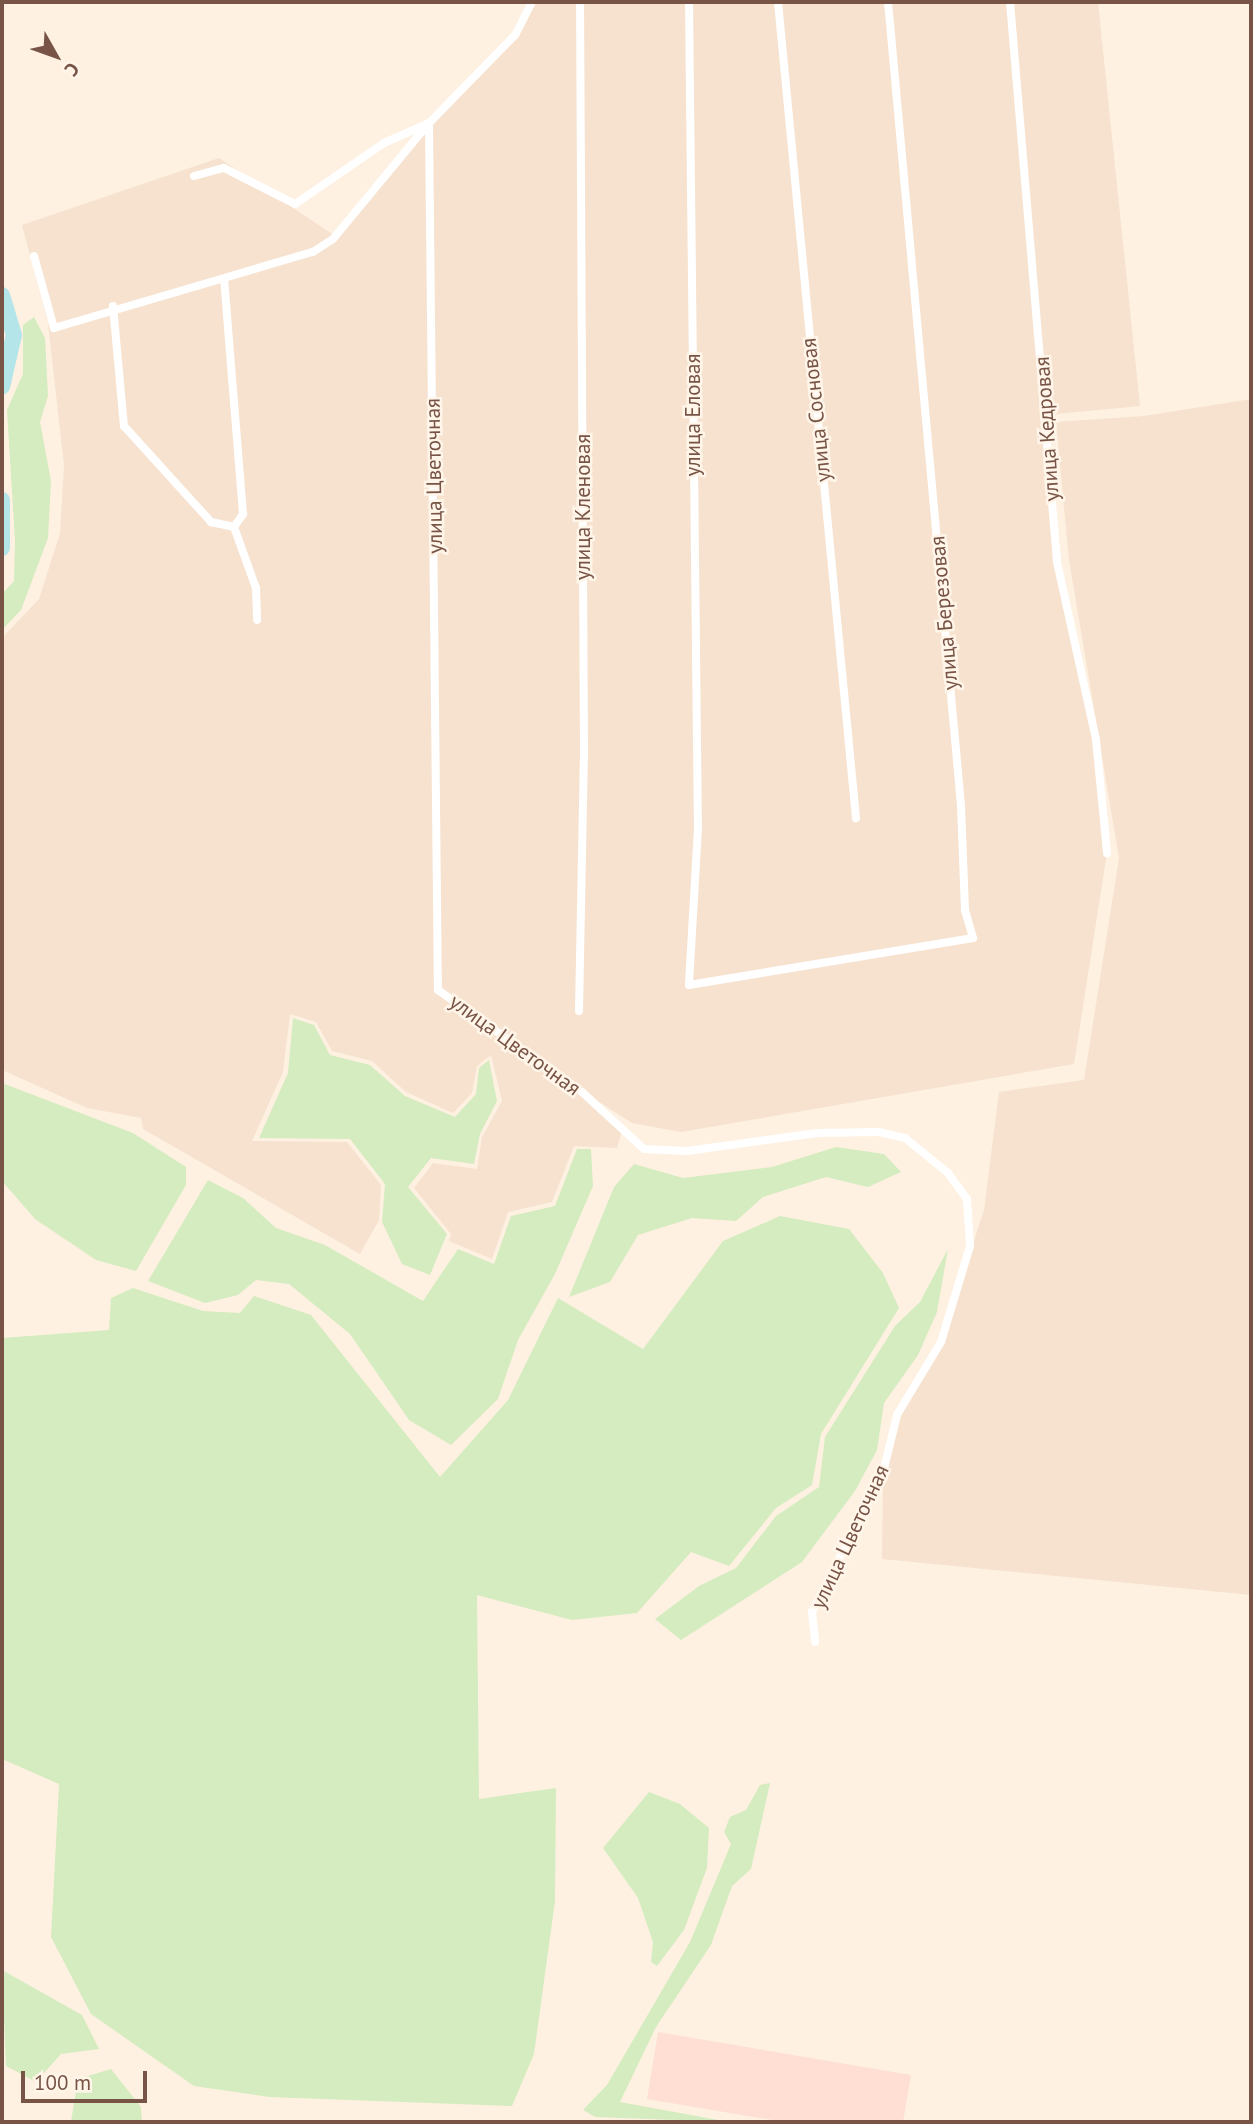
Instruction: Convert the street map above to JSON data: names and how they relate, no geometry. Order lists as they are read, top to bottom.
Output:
{
  "streets": {
    "street": [
      "улица Сосновая",
      "улица Еловая",
      "улица Кедровая",
      "улица Цветочная",
      "улица Кленовая",
      "улица Березовая"
    ]
  },
  "crossings": [
    ["улица Еловая", "улица Березовая"]
  ],
  "scale_bar": "100 m",
  "north": "bottom right"
}
